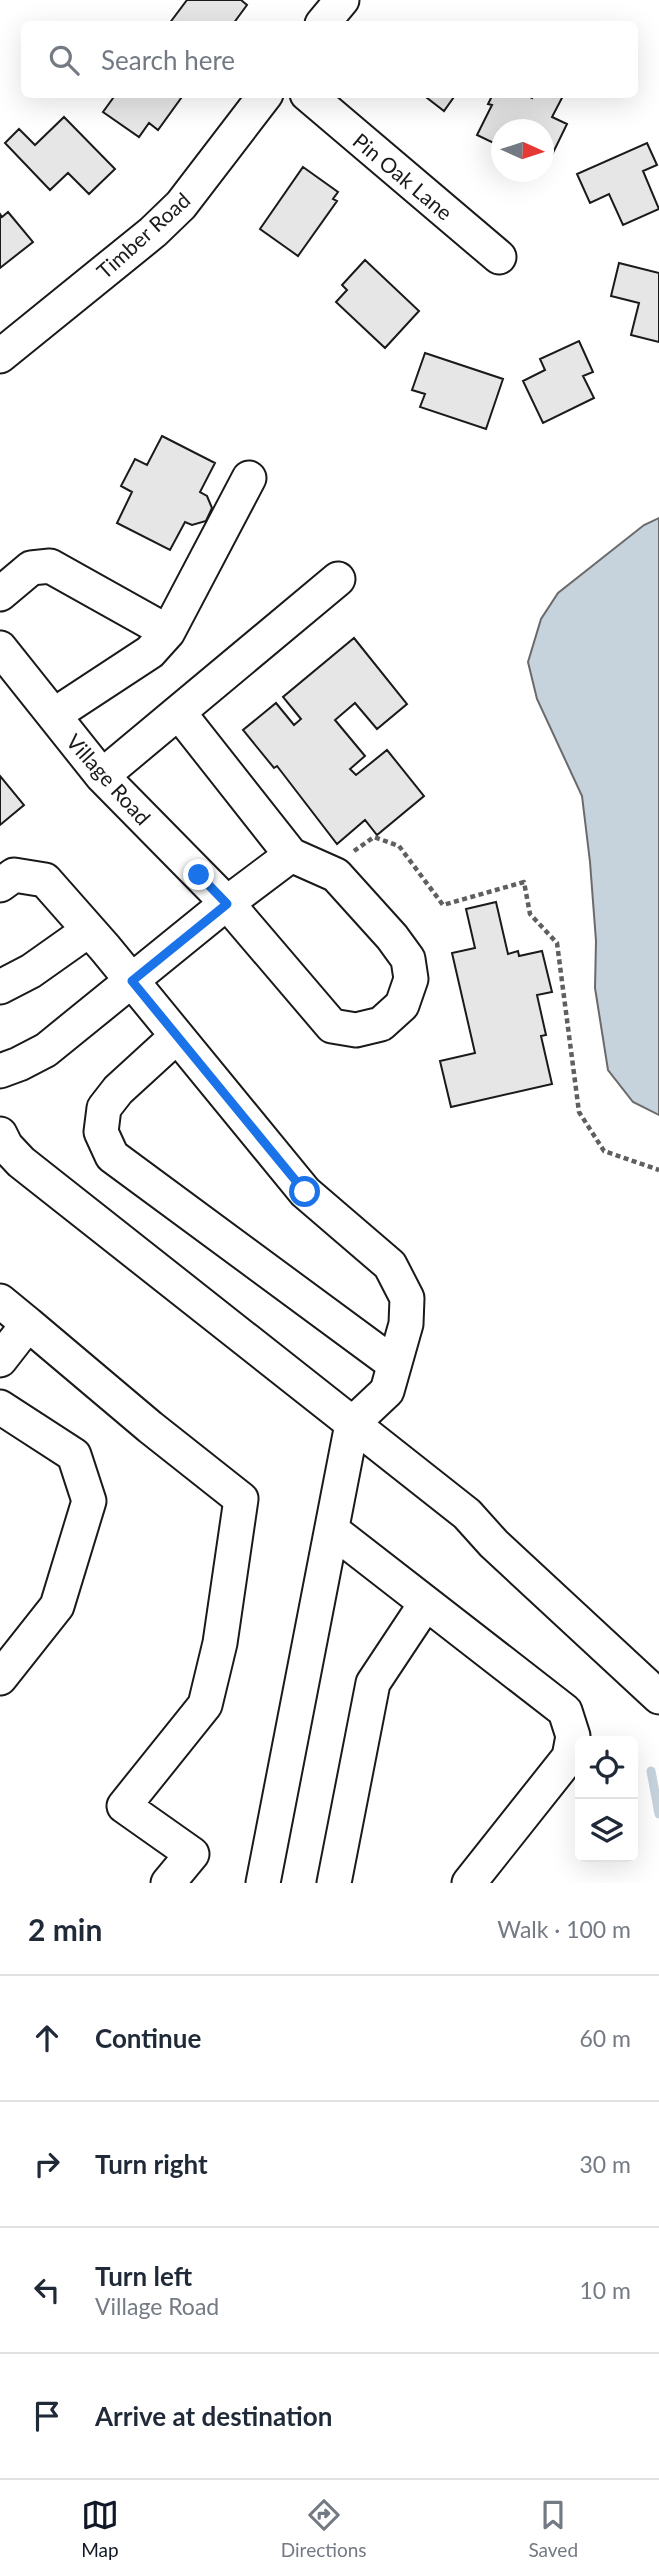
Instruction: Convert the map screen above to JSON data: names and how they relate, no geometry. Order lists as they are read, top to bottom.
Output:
{
  "streets": {
    "street": ["Pin Oak Lane", "Timber Road", "Village Road"]
  },
  "north": "right",
  "page": {
    "search": "Search here",
    "heading": ["2 min", "Walk · 100 m"],
    "list": [
      ["Continue", "60 m"],
      ["Turn right", "30 m"],
      ["Turn left", "Village Road", "10 m"],
      "Arrive at destination"
    ],
    "nav": ["Map", "Directions", "Saved"]
  }
}
